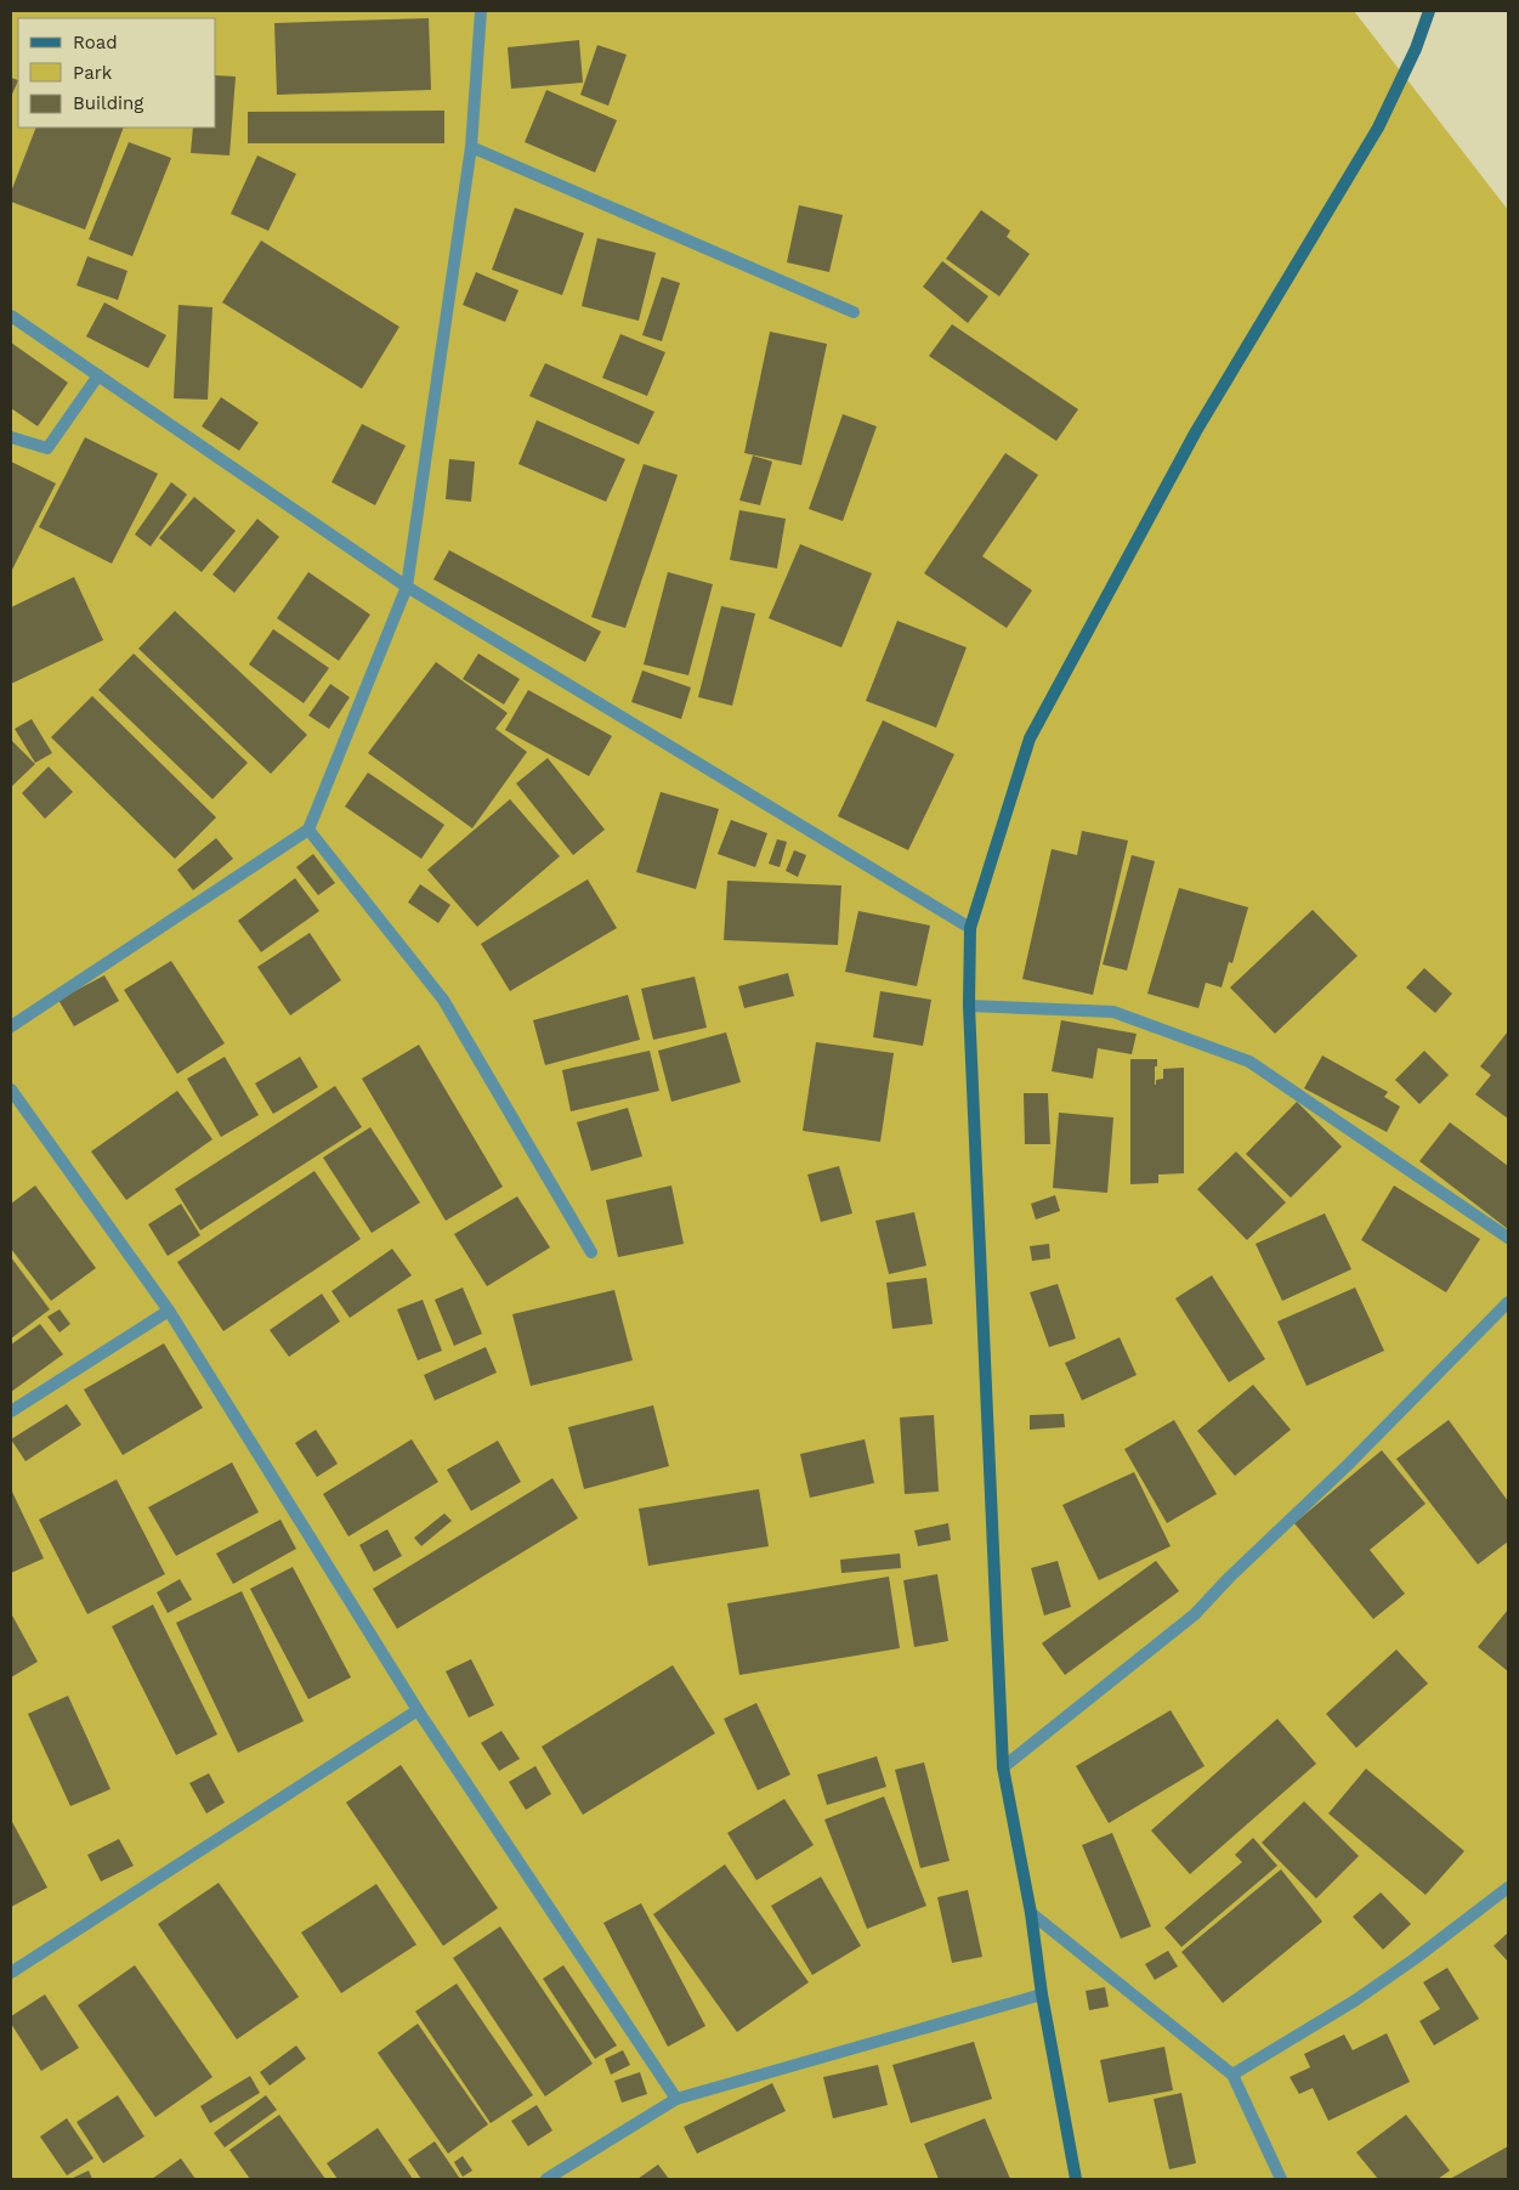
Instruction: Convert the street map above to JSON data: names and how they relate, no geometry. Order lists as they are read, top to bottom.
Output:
{
  "legend": ["Road", "Park", "Building"]
}
